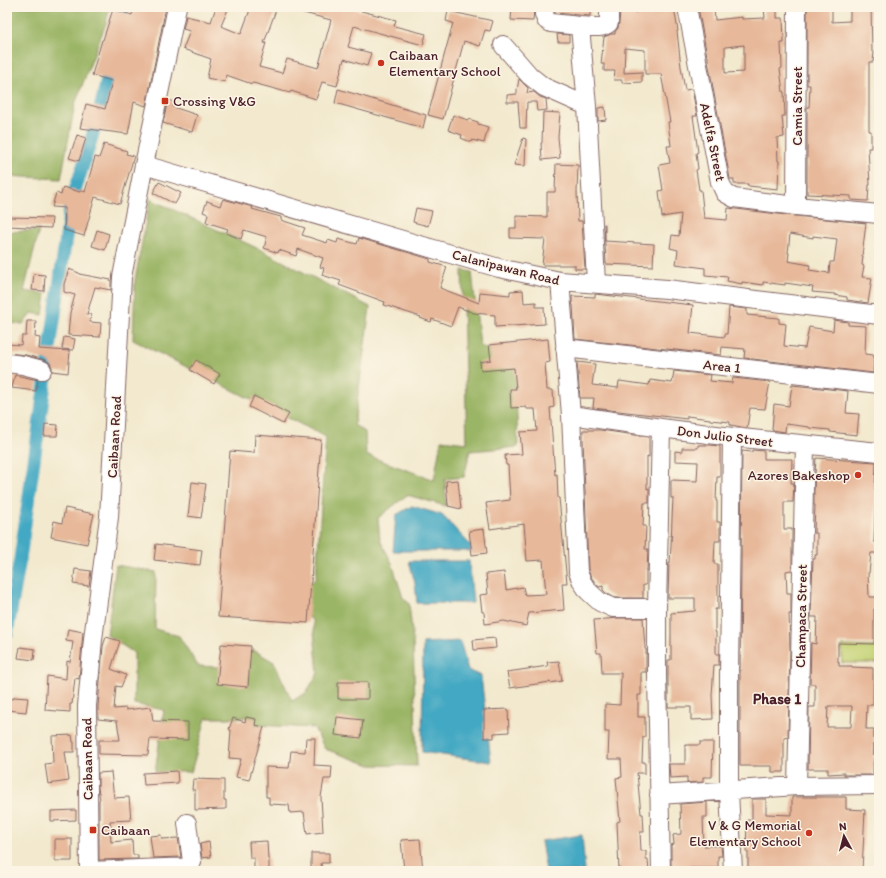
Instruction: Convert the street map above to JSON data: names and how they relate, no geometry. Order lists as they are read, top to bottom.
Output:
{
  "streets": {
    "street": [
      "Camia Street",
      "Adelfa Street",
      "Calanipawan Road",
      "Area 1",
      "Don Julio Street",
      "Caibaan Road",
      "Champaca Street"
    ]
  },
  "crossings": [
    ["Camia Street", "Adelfa Street"],
    ["Calanipawan Road", "Caibaan Road"],
    ["Don Julio Street", "Champaca Street"]
  ],
  "districts": ["Phase 1"],
  "places": {
    "other": ["Caibaan Elementary School", "Azores Bakeshop", "V & G Memorial Elementary School"],
    "transit": ["Crossing V&G", "Caibaan"]
  },
  "north": "top"
}
